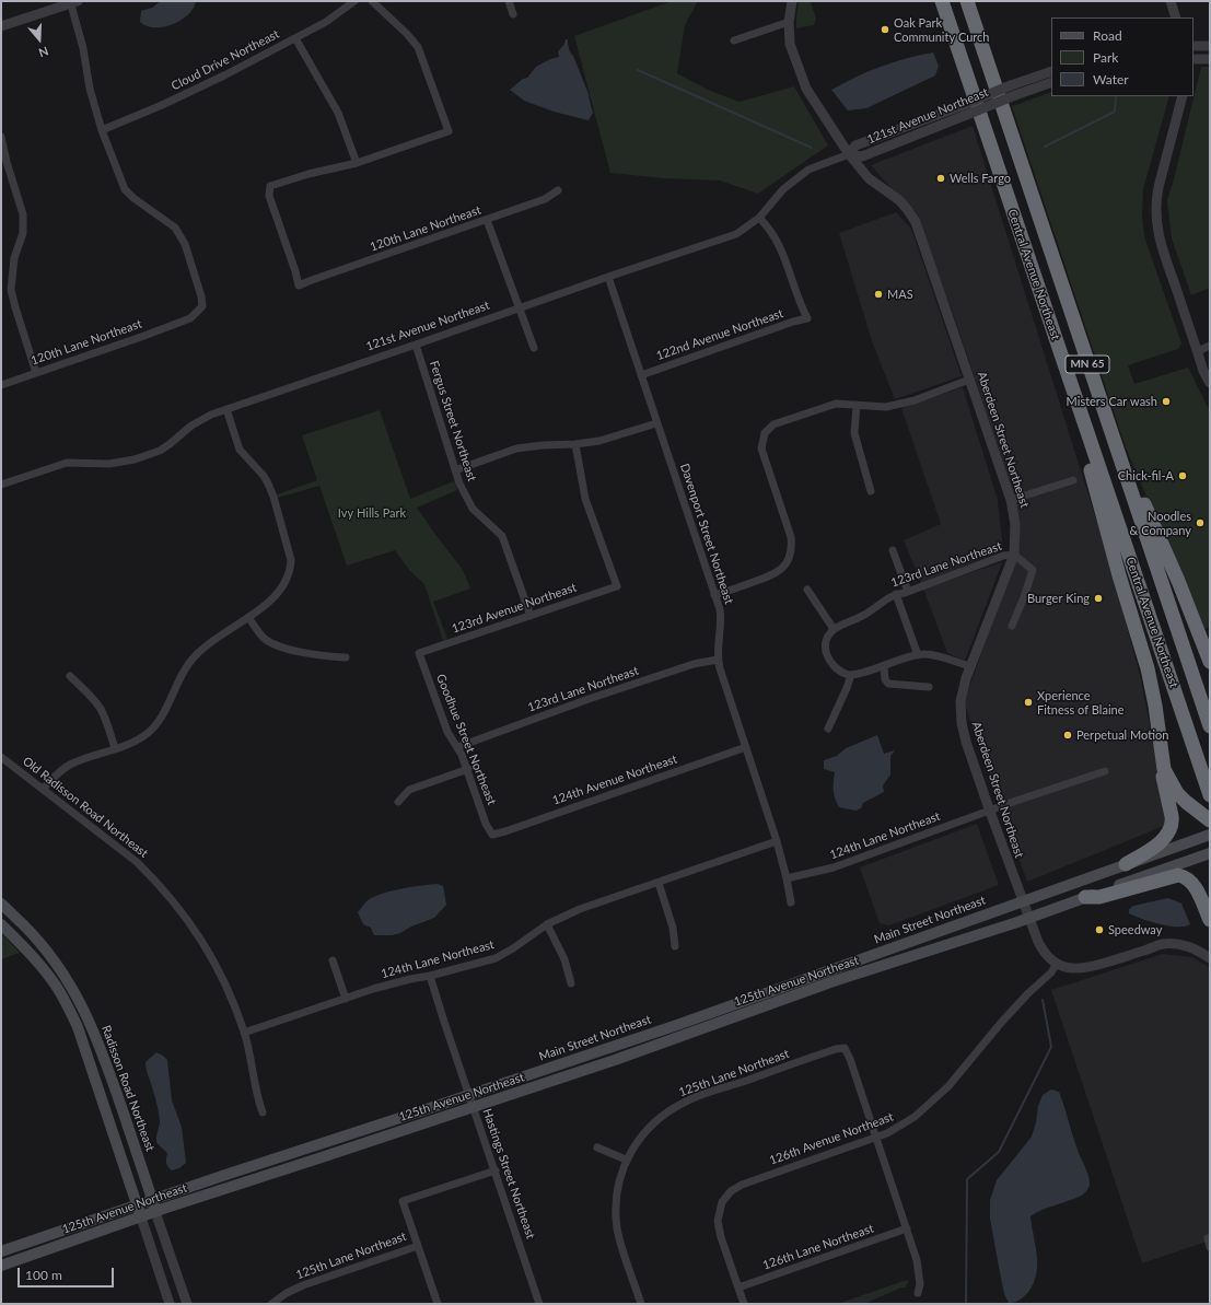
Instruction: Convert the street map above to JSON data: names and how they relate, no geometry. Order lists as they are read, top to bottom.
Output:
{
  "streets": {
    "highway": ["Central Avenue Northeast", "MN 65"],
    "main road": ["Main Street Northeast", "125th Avenue Northeast", "Radisson Road Northeast"],
    "street": [
      "Cloud Drive Northeast",
      "121st Avenue Northeast",
      "120th Lane Northeast",
      "122nd Avenue Northeast",
      "Fergus Street Northeast",
      "Aberdeen Street Northeast",
      "Davenport Street Northeast",
      "123rd Lane Northeast",
      "123rd Avenue Northeast",
      "Goodhue Street Northeast",
      "124th Avenue Northeast",
      "Old Radisson Road Northeast",
      "124th Lane Northeast",
      "125th Lane Northeast",
      "126th Avenue Northeast",
      "Hastings Street Northeast",
      "126th Lane Northeast"
    ]
  },
  "crossings": [
    ["Cloud Drive Northeast", "120th Lane Northeast"],
    ["121st Avenue Northeast", "122nd Avenue Northeast"],
    ["121st Avenue Northeast", "Fergus Street Northeast"],
    ["121st Avenue Northeast", "Aberdeen Street Northeast"],
    ["121st Avenue Northeast", "Davenport Street Northeast"],
    ["122nd Avenue Northeast", "Davenport Street Northeast"],
    ["Fergus Street Northeast", "123rd Avenue Northeast"],
    ["Aberdeen Street Northeast", "123rd Lane Northeast"],
    ["Aberdeen Street Northeast", "124th Lane Northeast"],
    ["Aberdeen Street Northeast", "Main Street Northeast"],
    ["Aberdeen Street Northeast", "125th Avenue Northeast"],
    ["Davenport Street Northeast", "123rd Lane Northeast"],
    ["Davenport Street Northeast", "124th Avenue Northeast"],
    ["Davenport Street Northeast", "124th Lane Northeast"],
    ["123rd Lane Northeast", "Goodhue Street Northeast"],
    ["123rd Avenue Northeast", "Goodhue Street Northeast"],
    ["Goodhue Street Northeast", "124th Avenue Northeast"],
    ["Old Radisson Road Northeast", "124th Lane Northeast"],
    ["124th Lane Northeast", "Hastings Street Northeast"],
    ["Main Street Northeast", "125th Avenue Northeast"],
    ["Main Street Northeast", "Hastings Street Northeast"],
    ["125th Avenue Northeast", "Radisson Road Northeast"],
    ["125th Avenue Northeast", "Hastings Street Northeast"],
    ["125th Lane Northeast", "126th Avenue Northeast"],
    ["126th Avenue Northeast", "126th Lane Northeast"]
  ],
  "parks": ["Ivy Hills Park"],
  "places": [
    "Oak Park Community Curch",
    "Wells Fargo",
    "MAS",
    "Misters Car wash",
    "Chick-fil-A",
    "Noodles & Company",
    "Burger King",
    "Xperience Fitness of Blaine",
    "Perpetual Motion",
    "Speedway"
  ],
  "legend": ["Road", "Park", "Water"],
  "scale_bar": "100 m",
  "north": "bottom"
}
